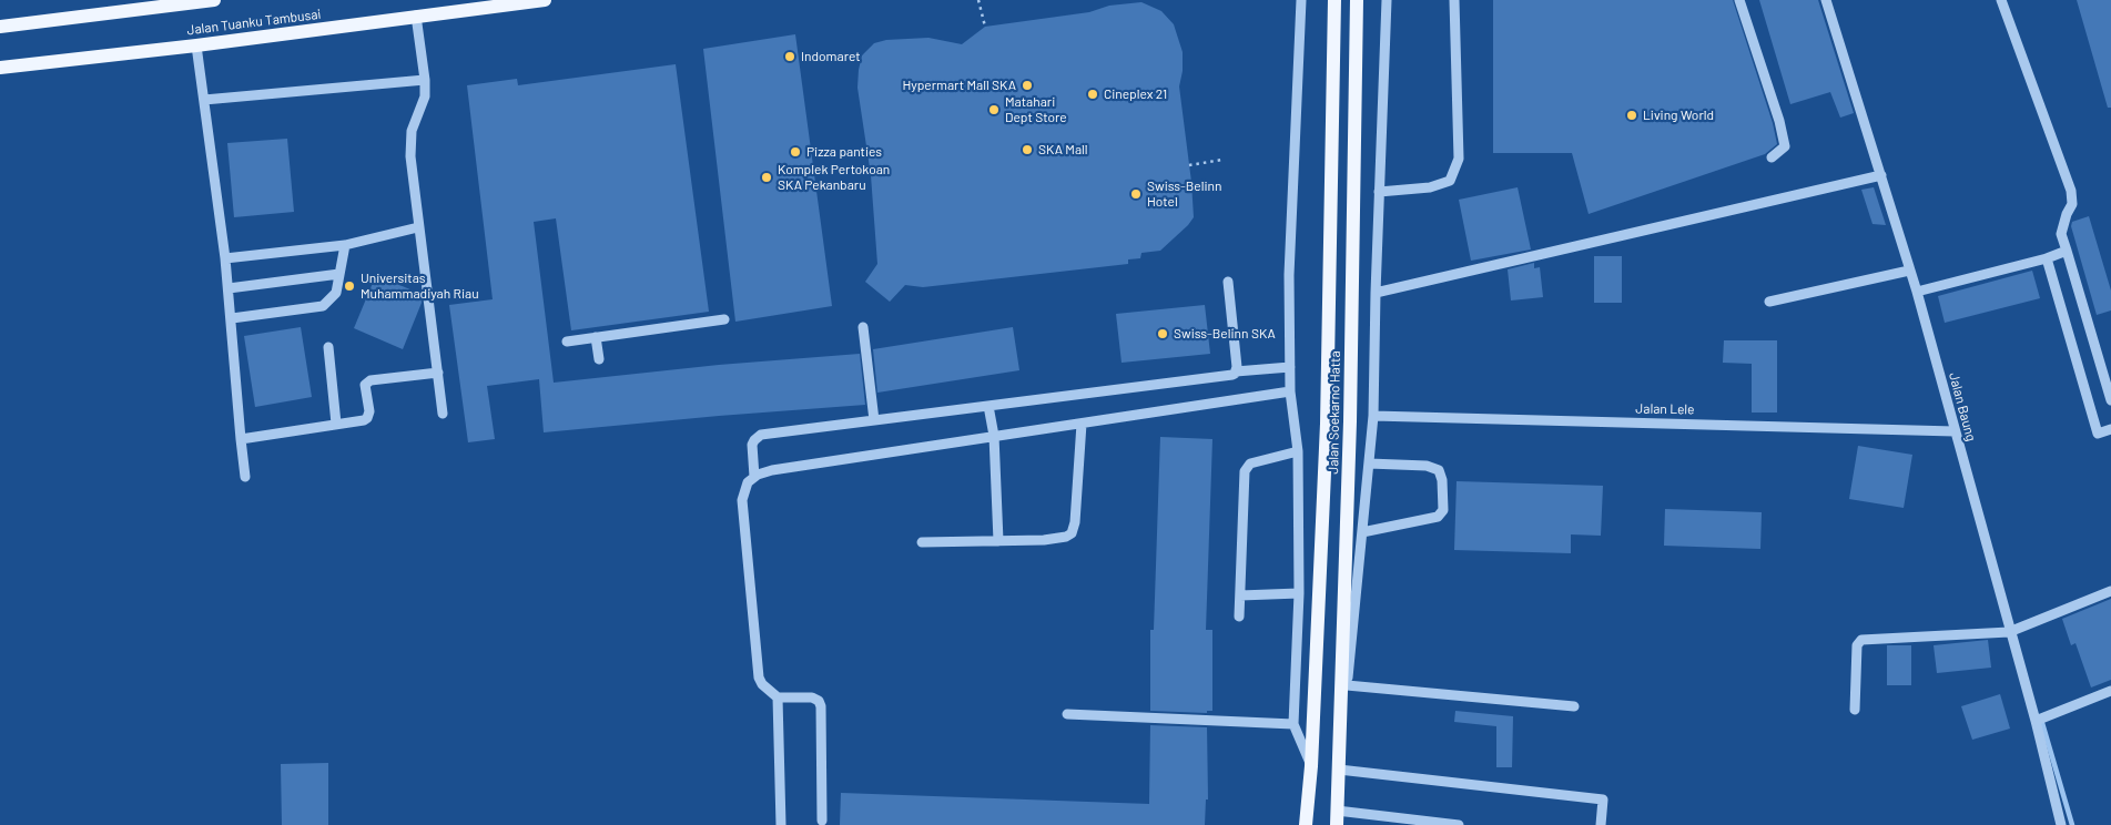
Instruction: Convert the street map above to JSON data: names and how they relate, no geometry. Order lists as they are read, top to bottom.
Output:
{
  "streets": {
    "main road": ["Jalan Tuanku Tambusai", "Jalan Soekarno Hatta"],
    "street": ["Jalan Baung", "Jalan Lele"]
  },
  "crossings": [
    ["Jalan Baung", "Jalan Lele"]
  ],
  "places": [
    "Indomaret",
    "Hypermart Mall SKA",
    "Cineplex 21",
    "Matahari Dept Store",
    "Living World",
    "SKA Mall",
    "Pizza panties",
    "Komplek Pertokoan SKA Pekanbaru",
    "Swiss-Belinn Hotel",
    "Universitas Muhammadiyah Riau",
    "Swiss-Belinn SKA"
  ]
}
